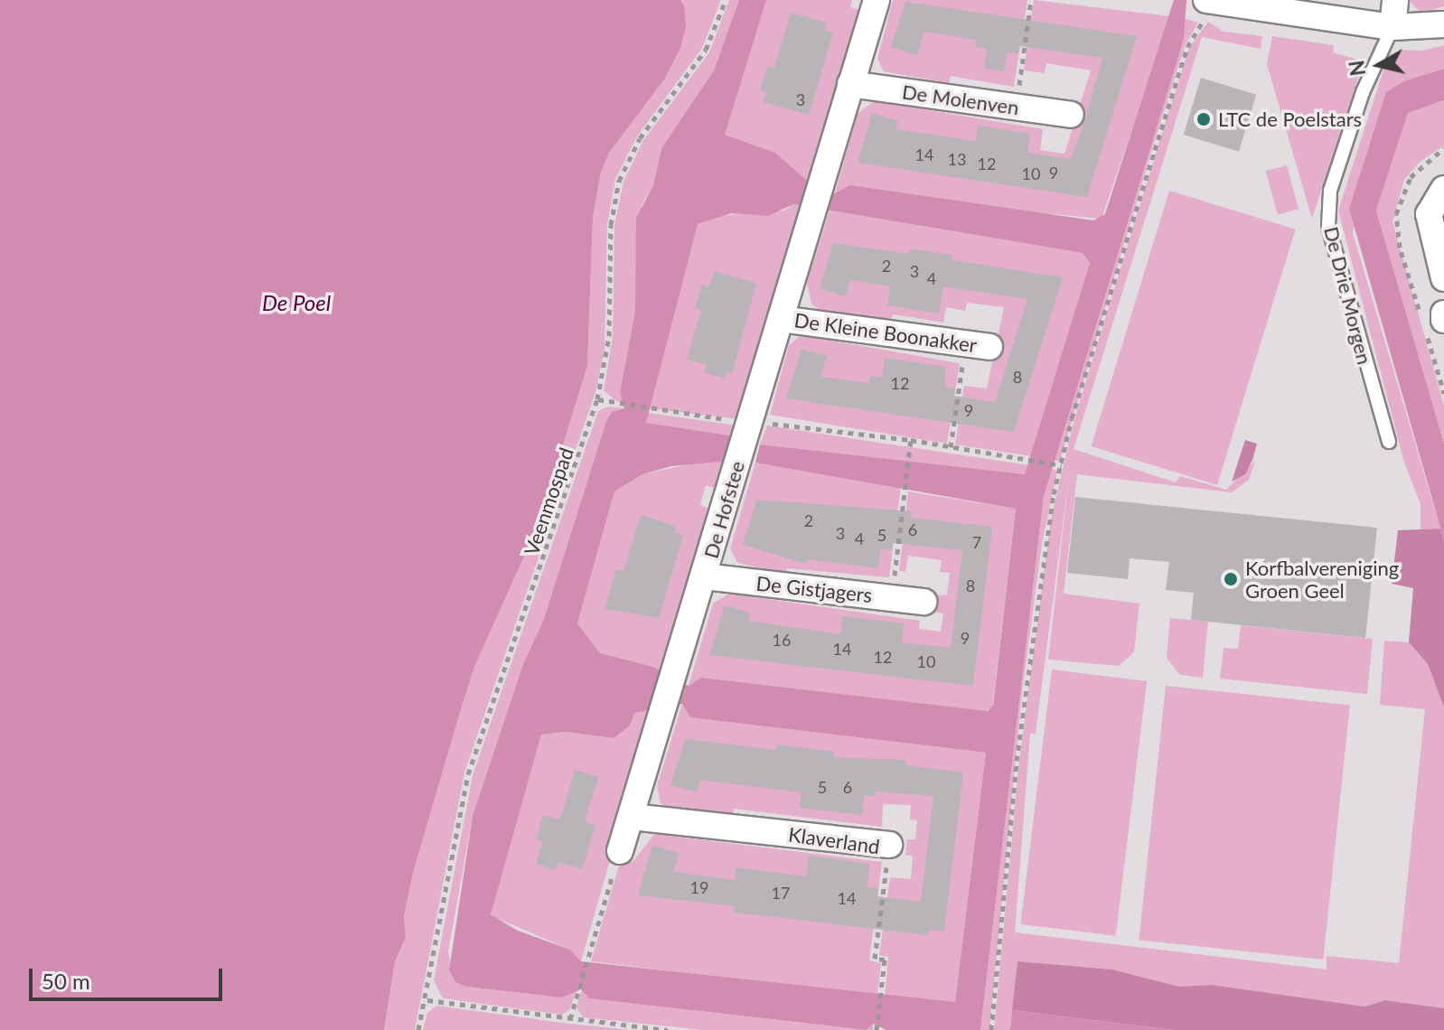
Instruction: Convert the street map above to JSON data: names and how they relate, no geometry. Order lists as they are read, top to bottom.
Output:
{
  "streets": {
    "street": [
      "De Molenven",
      "De Kleine Boonakker",
      "De Hofstee",
      "De Gistjagers",
      "Klaverland"
    ],
    "lane": ["De Drie Morgen"],
    "path": ["Veenmospad"]
  },
  "crossings": [
    ["De Molenven", "De Hofstee"],
    ["De Kleine Boonakker", "De Hofstee"],
    ["De Hofstee", "De Gistjagers"],
    ["De Hofstee", "Klaverland"]
  ],
  "water": ["De Poel"],
  "places": ["LTC de Poelstars", "Korfbalvereniging Groen Geel"],
  "house_numbers": [
    "3",
    "14",
    "13",
    "12",
    "9",
    "10",
    "2",
    "3",
    "4",
    "8",
    "12",
    "9",
    "2",
    "6",
    "3",
    "5",
    "4",
    "7",
    "8",
    "9",
    "16",
    "14",
    "12",
    "10",
    "5",
    "6",
    "19",
    "17",
    "14"
  ],
  "scale_bar": "50 m",
  "north": "left"
}
